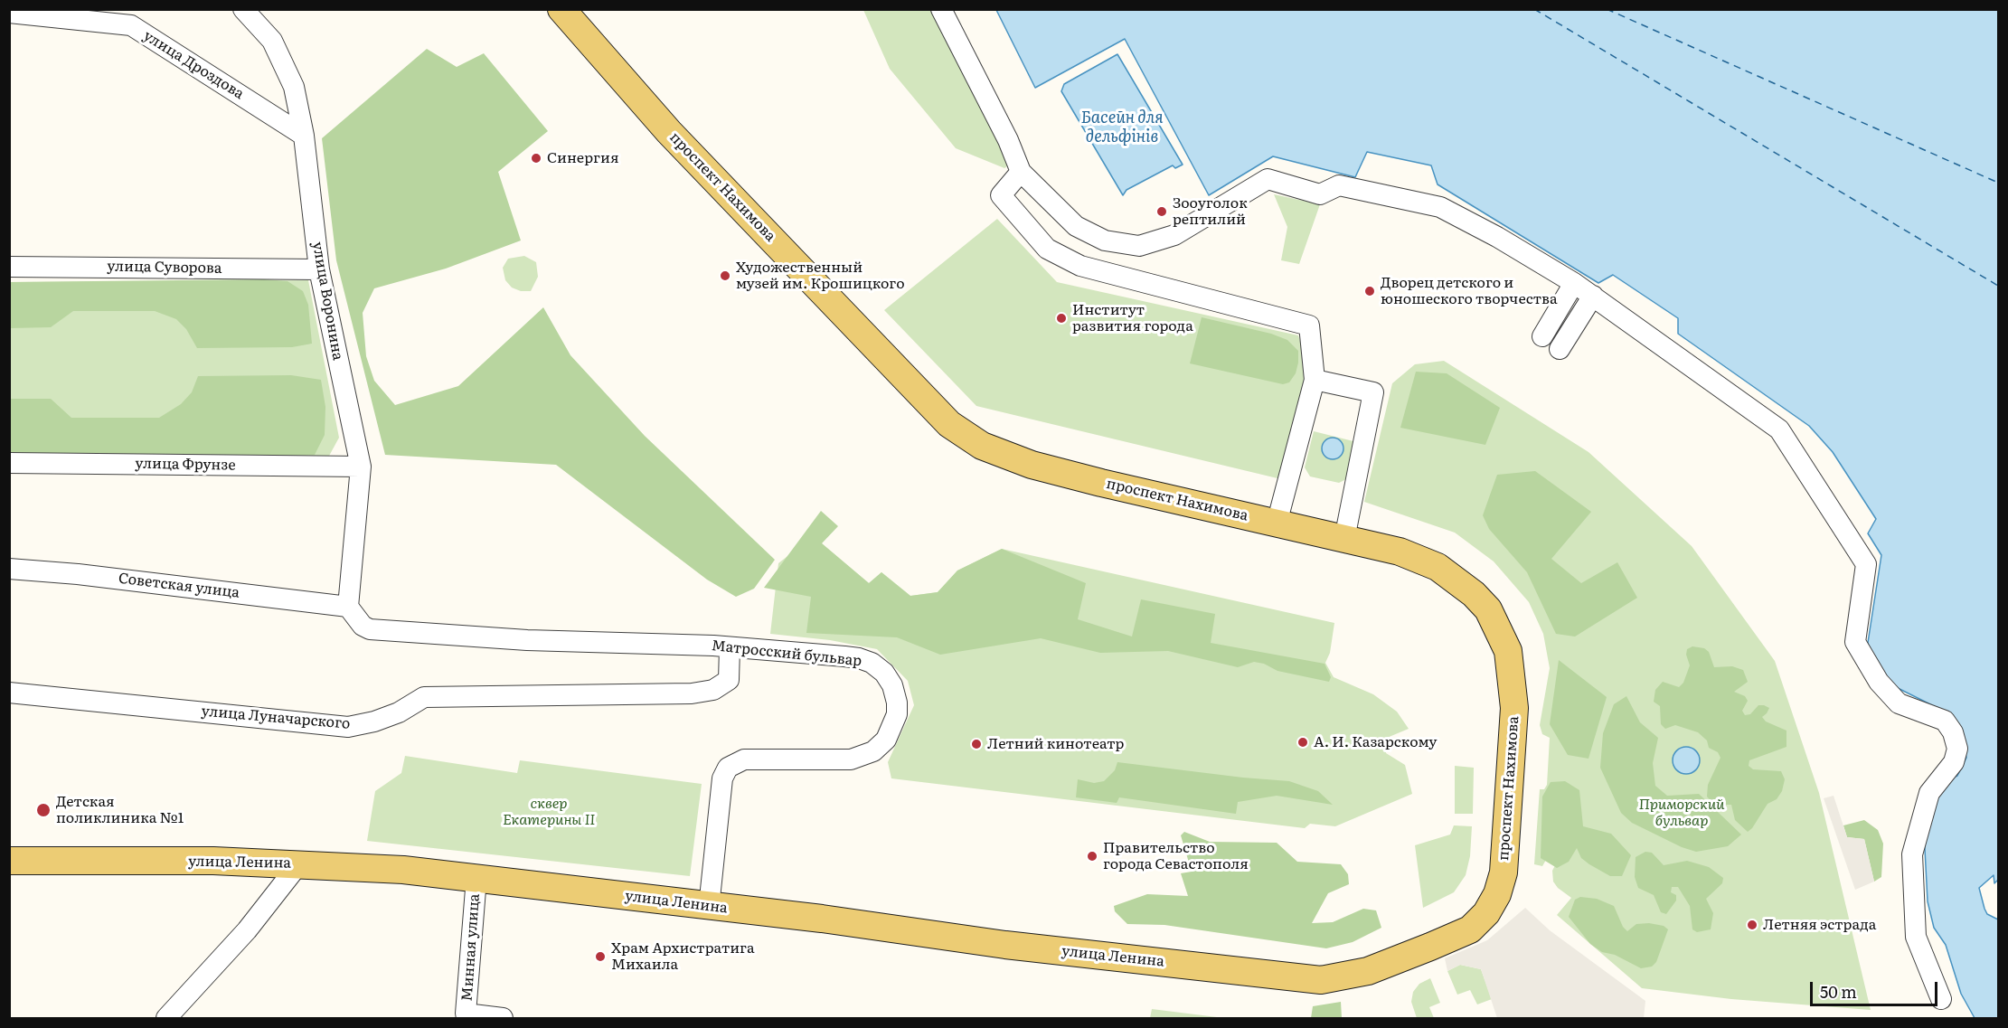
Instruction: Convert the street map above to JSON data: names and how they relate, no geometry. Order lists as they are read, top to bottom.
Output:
{
  "streets": {
    "main road": ["проспект Нахимова", "улица Ленина"],
    "street": [
      "улица Дроздова",
      "улица Суворова",
      "улица Воронина",
      "улица Фрунзе",
      "Советская улица",
      "Матросский бульвар",
      "улица Луначарского",
      "Минная улица"
    ]
  },
  "crossings": [
    ["улица Дроздова", "улица Воронина"],
    ["проспект Нахимова", "улица Ленина"],
    ["улица Суворова", "улица Воронина"],
    ["улица Воронина", "улица Фрунзе"],
    ["улица Воронина", "Советская улица"],
    ["улица Воронина", "Матросский бульвар"],
    ["Советская улица", "Матросский бульвар"],
    ["Матросский бульвар", "улица Луначарского"],
    ["Матросский бульвар", "улица Ленина"],
    ["улица Ленина", "Минная улица"]
  ],
  "water": ["Басейн для дельфiнiв"],
  "parks": ["cквер Екатерины II", "Приморский бульвар"],
  "places": [
    "Синергия",
    "Зооуголок рептилий",
    "Художественный музей им. Крошицкого",
    "Дворец детского и юношеского творчества",
    "Институт развития города",
    "А. И. Казарскому",
    "Летний кинотеатр",
    "Детская поликлиника №1",
    "Правительство города Севастополя",
    "Летняя эстрада",
    "Храм Архистратига Михаила"
  ],
  "scale_bar": "50 m"
}
